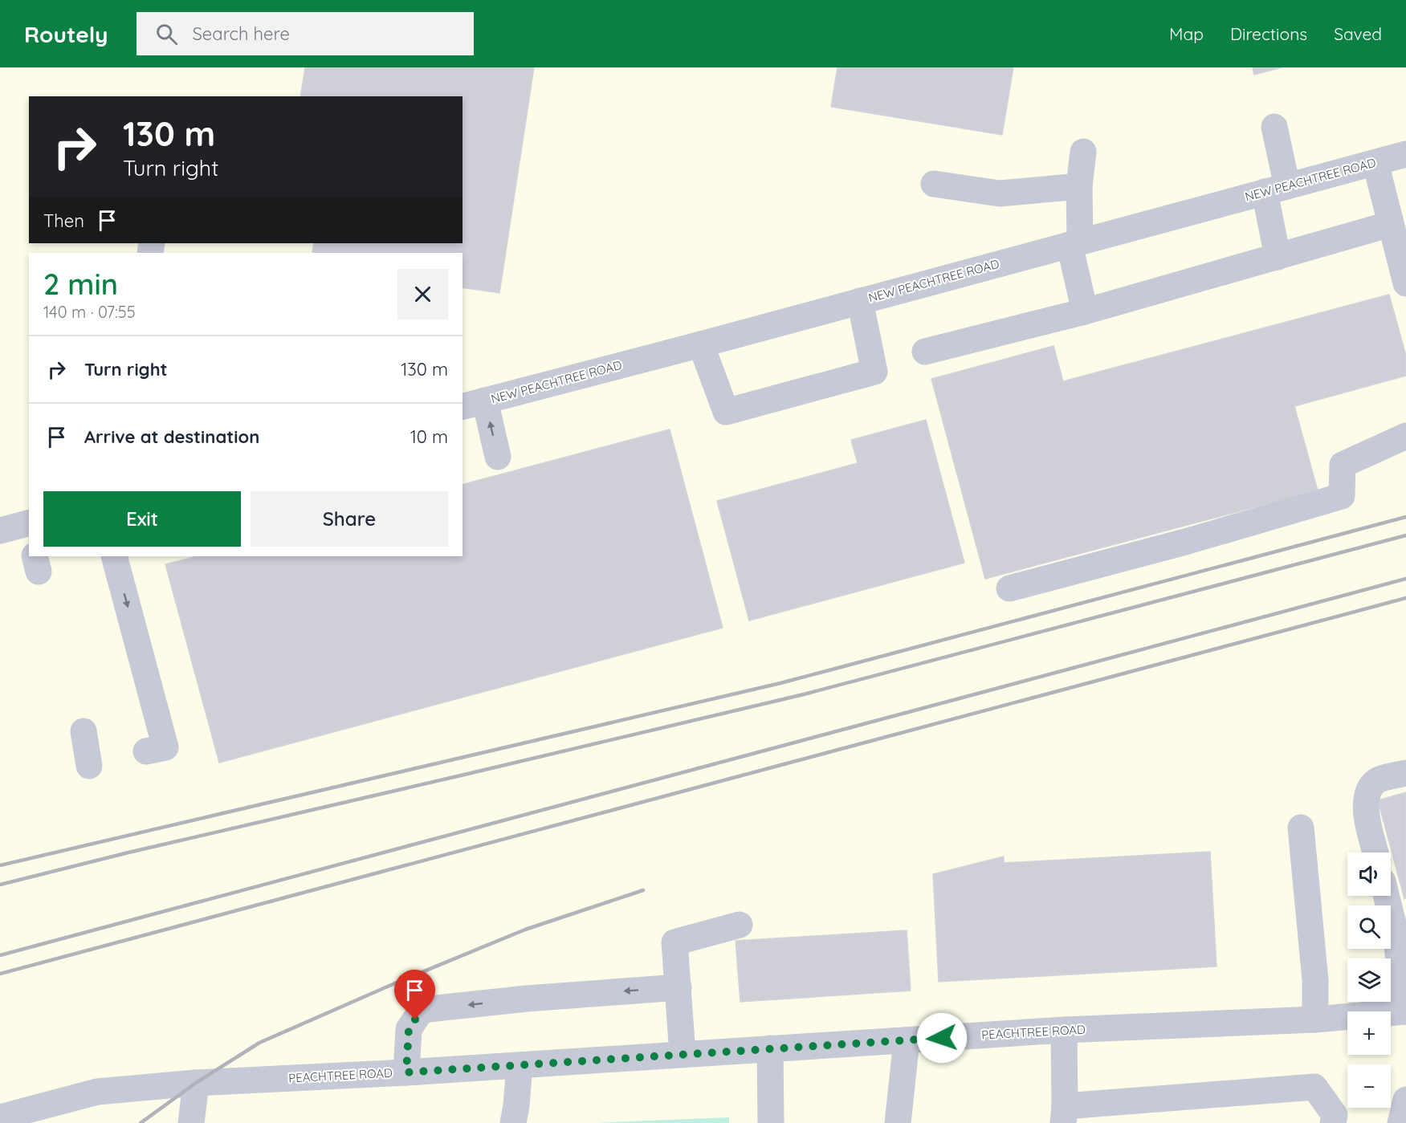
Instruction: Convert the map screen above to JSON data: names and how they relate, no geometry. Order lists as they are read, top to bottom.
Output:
{
  "streets": {
    "street": ["NEW PEACHTREE ROAD", "PEACHTREE ROAD"]
  },
  "page": {
    "header": "Routely",
    "search": "Search here",
    "nav": ["Map", "Directions", "Saved"],
    "turn": ["130 m", "Turn right"],
    "then": "Then",
    "heading": ["2 min", "140 m · 07:55"],
    "list": [
      {
        "name": "Turn right",
        "value": "130 m"
      },
      {
        "name": "Arrive at destination",
        "value": "10 m"
      }
    ],
    "buttons": ["Exit", "Share"],
    "map_buttons": ["+", "−"]
  }
}
